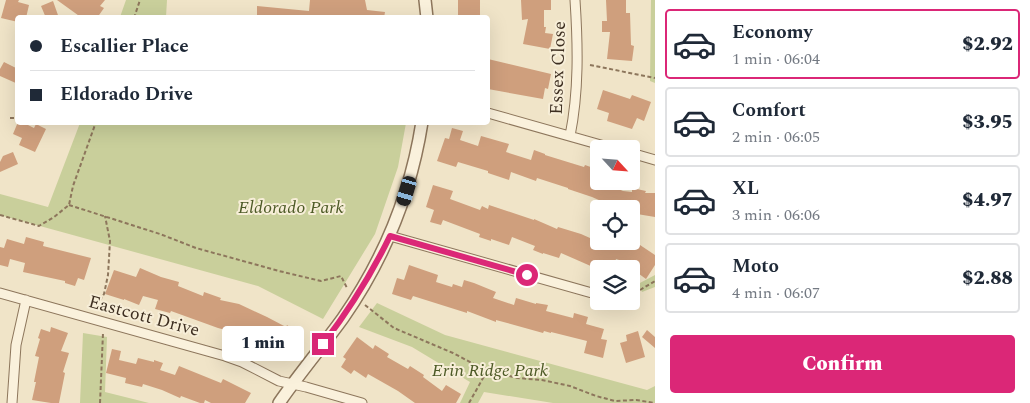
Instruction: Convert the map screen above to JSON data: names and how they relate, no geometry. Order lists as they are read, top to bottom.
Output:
{
  "streets": {
    "street": ["Essex Close", "Eastcott Drive"]
  },
  "parks": ["Eldorado Park", "Erin Ridge Park"],
  "north": "bottom right",
  "page": {
    "list": [
      {
        "name": "Economy",
        "note": "1 min · 06:04",
        "value": "$2.92"
      },
      {
        "name": "Comfort",
        "note": "2 min · 06:05",
        "value": "$3.95"
      },
      {
        "name": "XL",
        "note": "3 min · 06:06",
        "value": "$4.97"
      },
      {
        "name": "Moto",
        "note": "4 min · 06:07",
        "value": "$2.88"
      }
    ],
    "banner": ["Escallier Place", "Eldorado Drive"],
    "buttons": "Confirm",
    "bubble": "1 min"
  }
}
